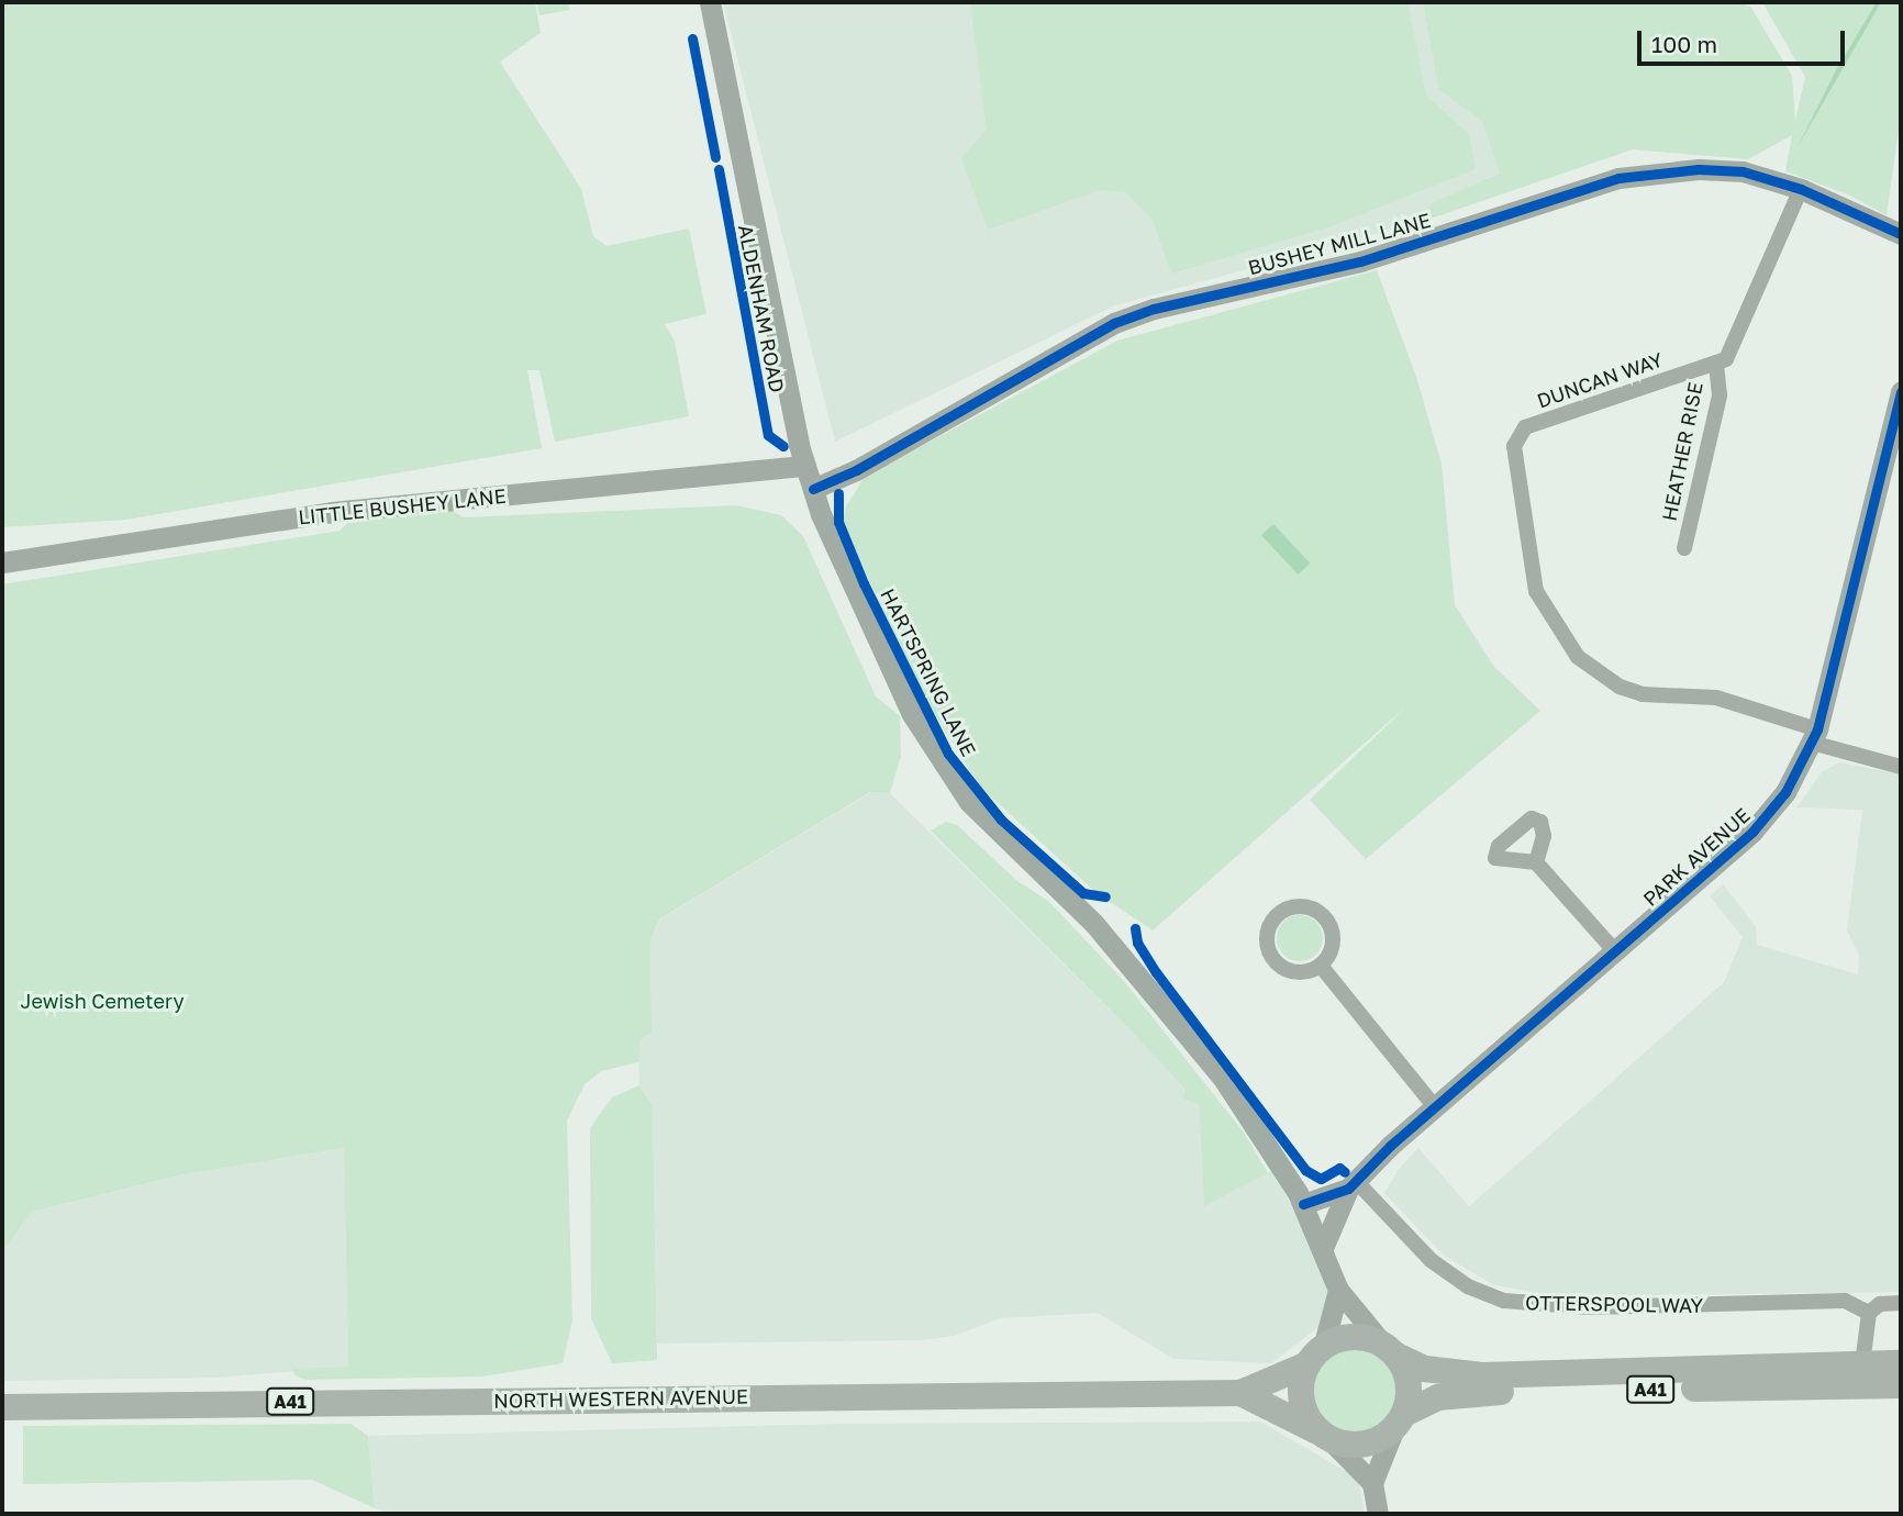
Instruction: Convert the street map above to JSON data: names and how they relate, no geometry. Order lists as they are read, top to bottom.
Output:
{
  "streets": {
    "highway": ["A41", "NORTH WESTERN AVENUE"],
    "street": [
      "BUSHEY MILL LANE",
      "ALDENHAM ROAD",
      "DUNCAN WAY",
      "HEATHER RISE",
      "LITTLE BUSHEY LANE",
      "HARTSPRING LANE",
      "PARK AVENUE",
      "OTTERSPOOL WAY"
    ]
  },
  "crossings": [
    ["BUSHEY MILL LANE", "HARTSPRING LANE"],
    ["ALDENHAM ROAD", "LITTLE BUSHEY LANE"],
    ["ALDENHAM ROAD", "HARTSPRING LANE"],
    ["DUNCAN WAY", "HEATHER RISE"],
    ["DUNCAN WAY", "PARK AVENUE"],
    ["LITTLE BUSHEY LANE", "HARTSPRING LANE"],
    ["HARTSPRING LANE", "PARK AVENUE"],
    ["HARTSPRING LANE", "A41"],
    ["HARTSPRING LANE", "NORTH WESTERN AVENUE"],
    ["PARK AVENUE", "OTTERSPOOL WAY"],
    ["A41", "NORTH WESTERN AVENUE"]
  ],
  "parks": ["Jewish Cemetery"],
  "scale_bar": "100 m"
}
